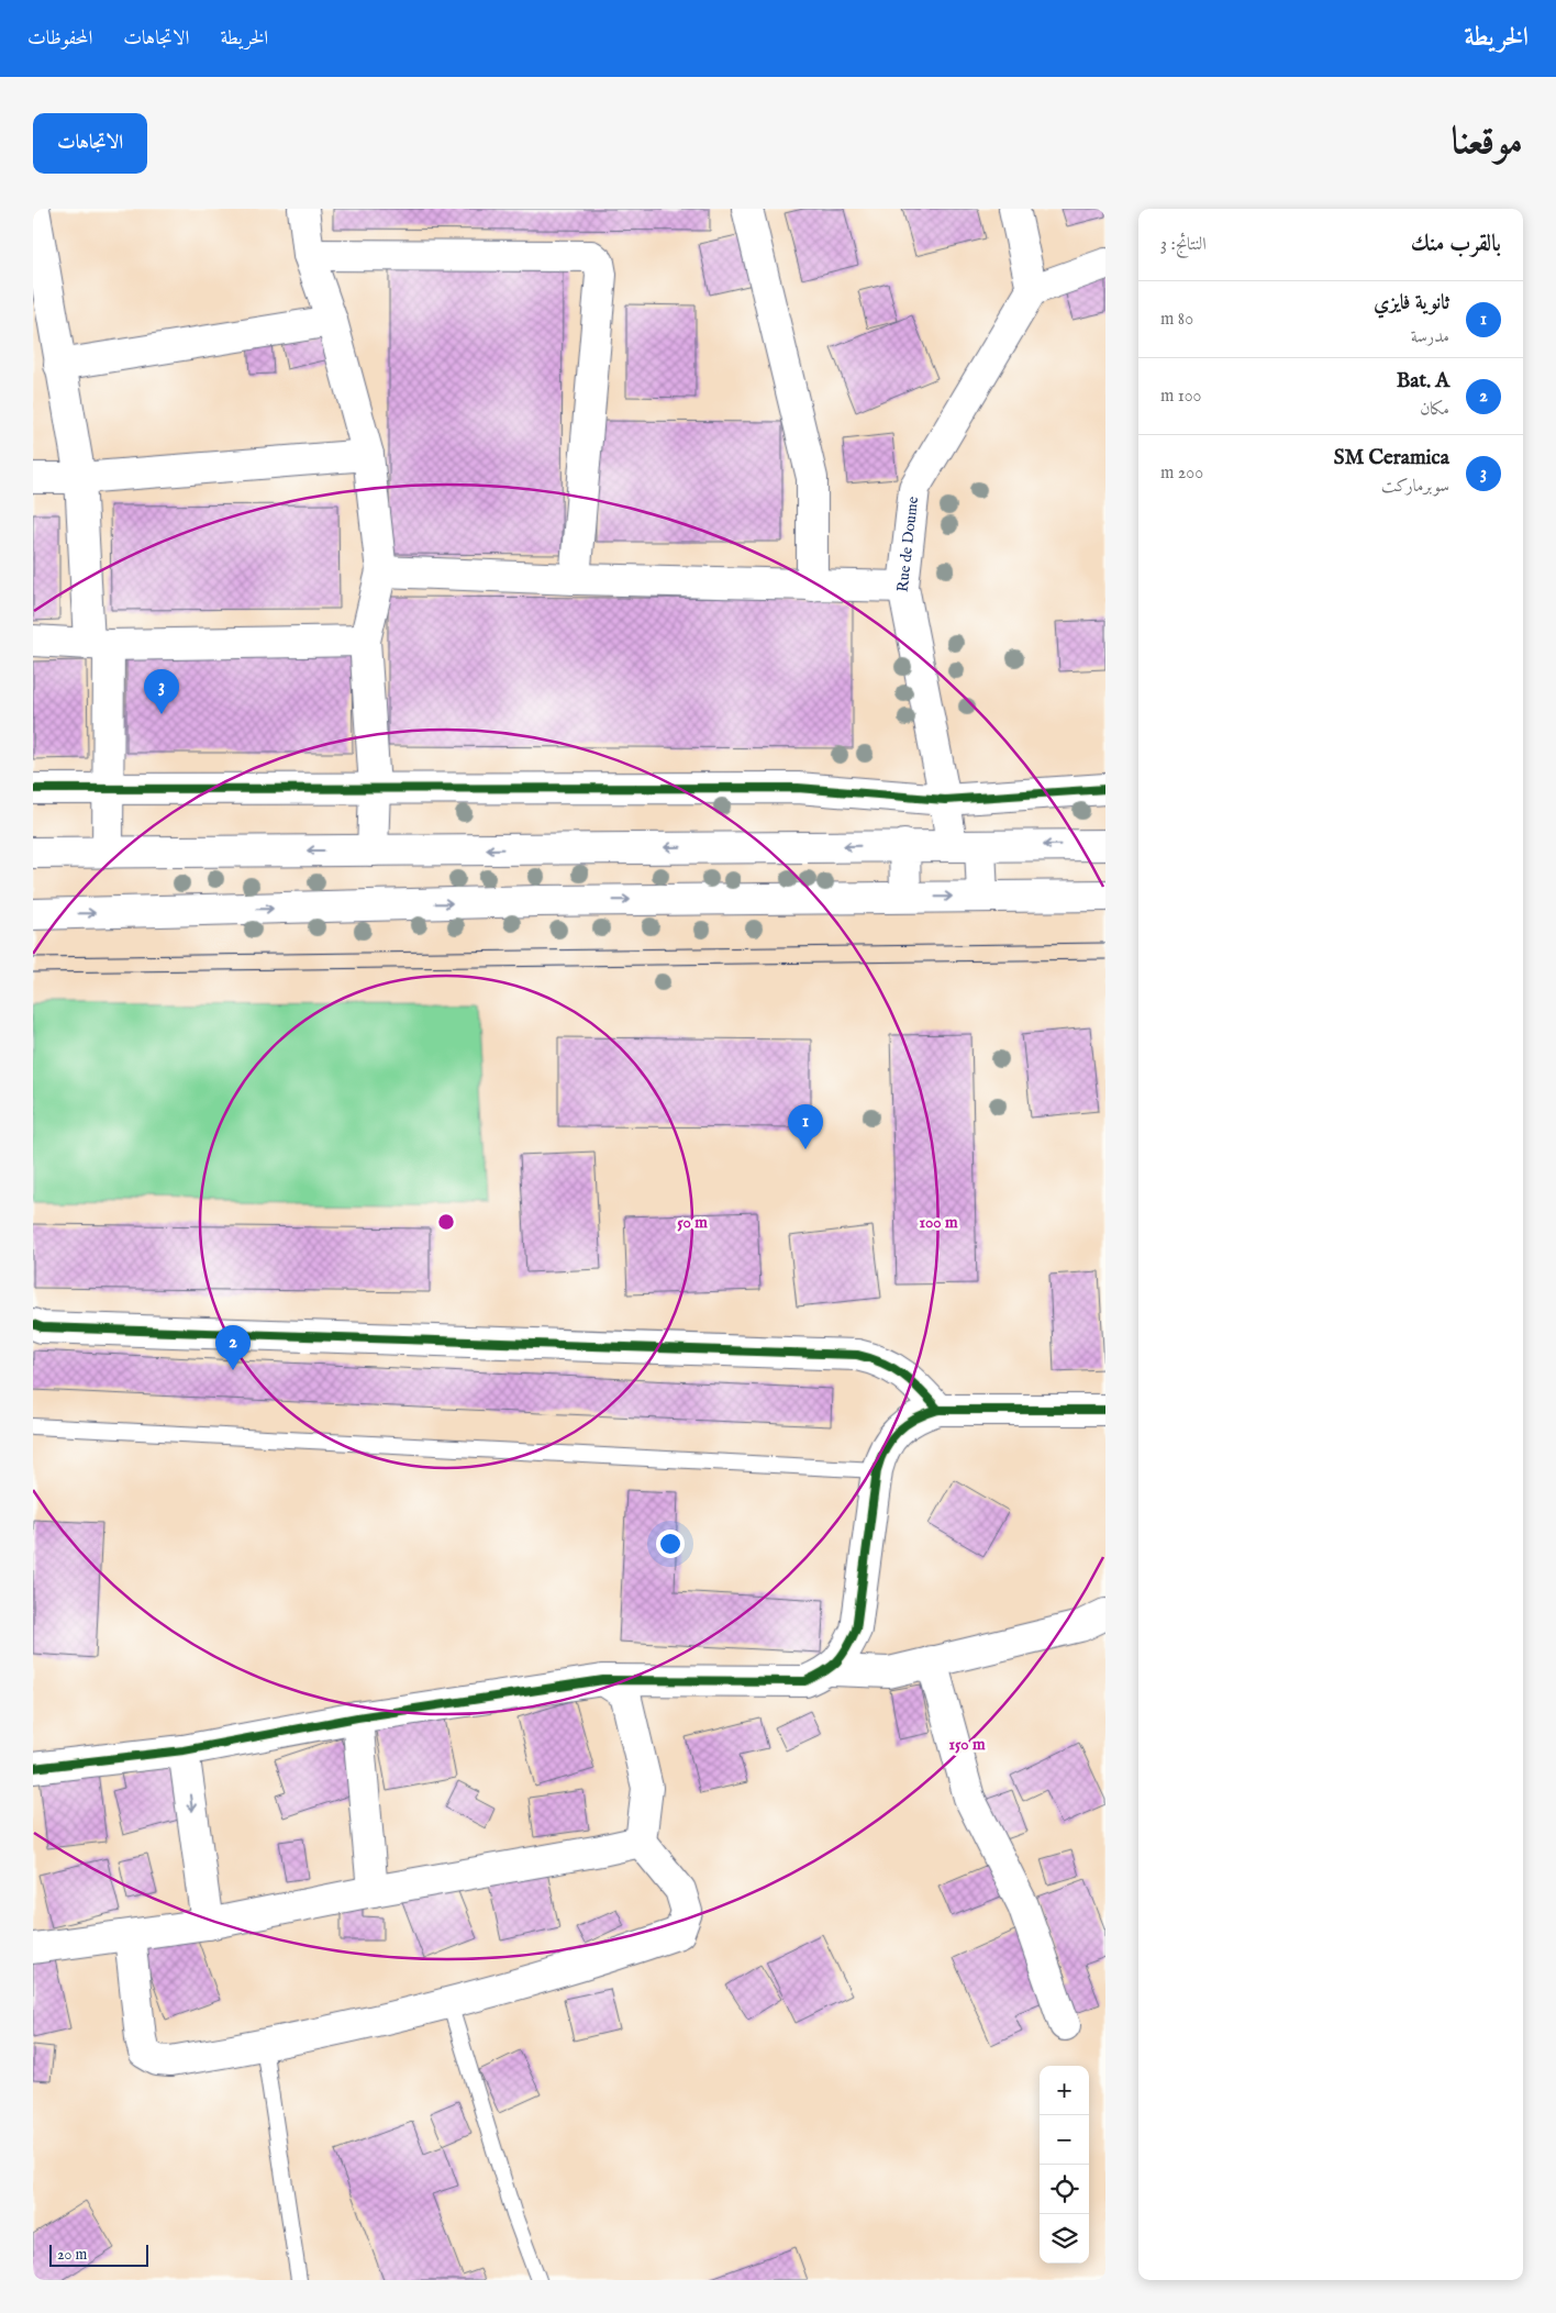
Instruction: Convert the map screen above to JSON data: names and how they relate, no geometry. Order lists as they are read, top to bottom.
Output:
{
  "streets": {
    "street": ["Rue de Doume"]
  },
  "scale_bar": "20 m",
  "page": {
    "header": "الخريطة",
    "nav": ["الخريطة", "الاتجاهات", "المحفوظات"],
    "title": "موقعنا",
    "buttons": "الاتجاهات",
    "heading": ["بالقرب منك", "النتائج: 3"],
    "list": [
      {
        "mark": "1",
        "name": "ثانوية فايزي",
        "note": "مدرسة",
        "value": "80 m"
      },
      {
        "mark": "2",
        "name": "Bat. A",
        "note": "مكان",
        "value": "100 m"
      },
      {
        "mark": "3",
        "name": "SM Ceramica",
        "note": "سوبرماركت",
        "value": "200 m"
      }
    ],
    "pins": ["3", "1", "2"],
    "map_buttons": ["+", "−"],
    "scale": "20 m"
  },
  "rings": ["50 m", "100 m", "150 m"]
}
